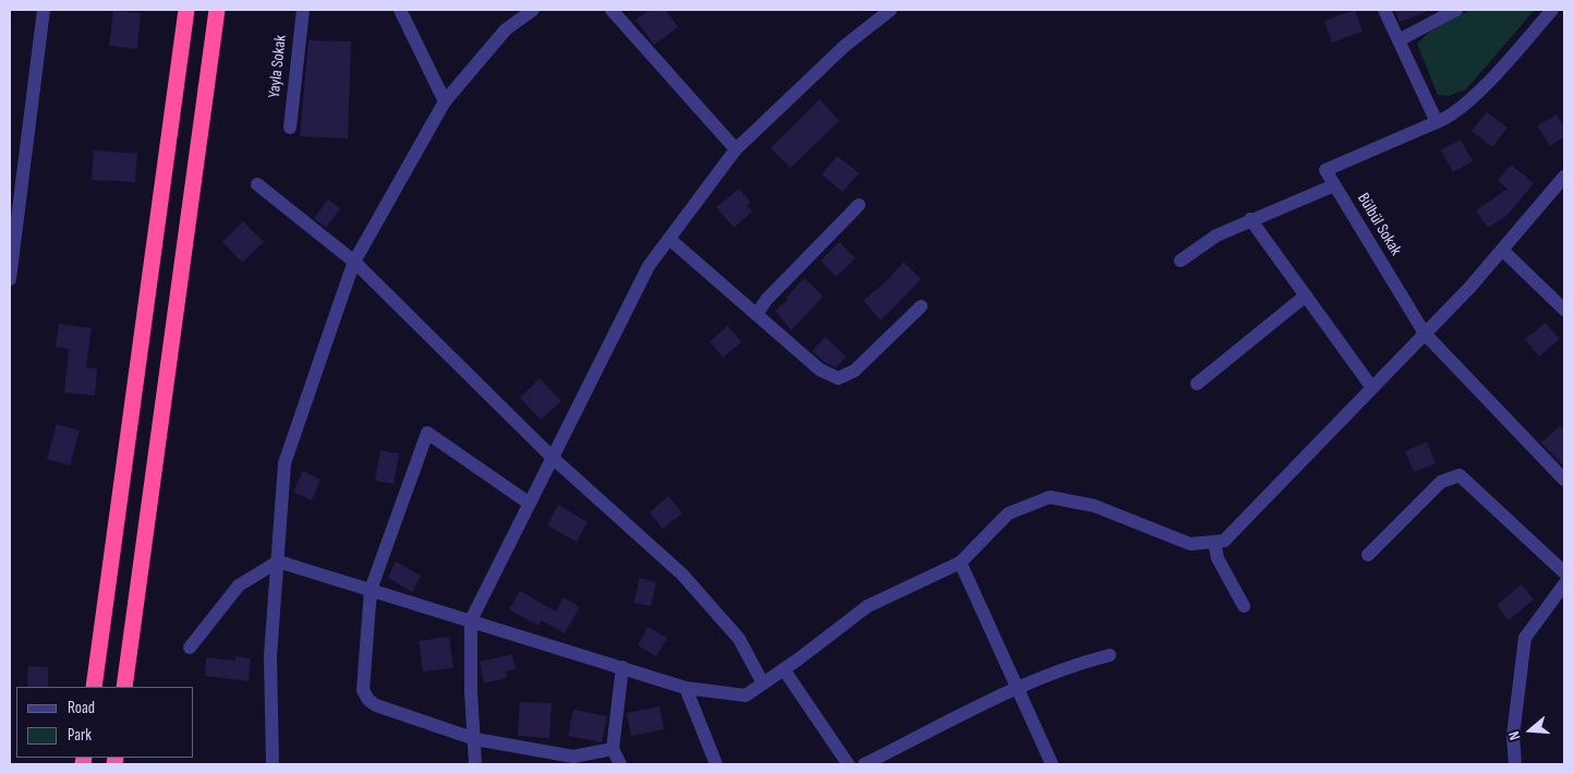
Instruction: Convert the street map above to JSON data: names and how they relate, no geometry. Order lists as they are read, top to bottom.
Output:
{
  "streets": {
    "street": ["Yayla Sokak", "Bülbül Sokak"]
  },
  "legend": ["Road", "Park"],
  "north": "left"
}
